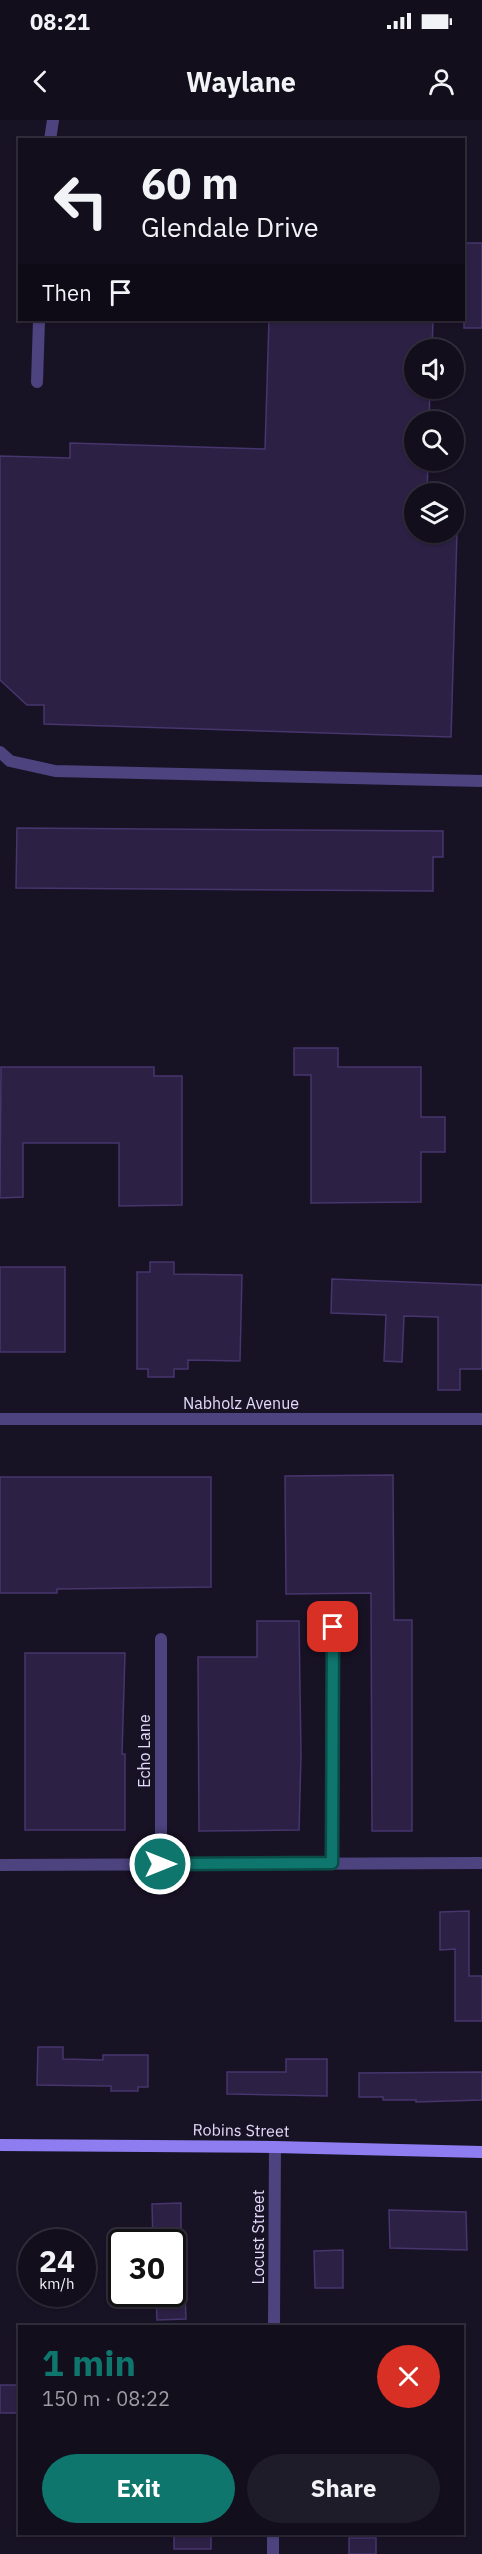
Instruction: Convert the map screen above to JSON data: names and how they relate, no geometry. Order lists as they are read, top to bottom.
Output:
{
  "streets": {
    "street": [
      "Nabholz Avenue",
      "Echo Lane",
      "Robins Street",
      "Locust Street"
    ]
  },
  "crossings": [
    ["Robins Street", "Locust Street"]
  ],
  "page": {
    "status": "08:21",
    "header": "Waylane",
    "turn": ["60 m", "Glendale Drive"],
    "then": "Then",
    "speed": "24 km/h",
    "limit": "30",
    "heading": ["1 min", "150 m · 08:22"],
    "buttons": ["Exit", "Share"]
  }
}
